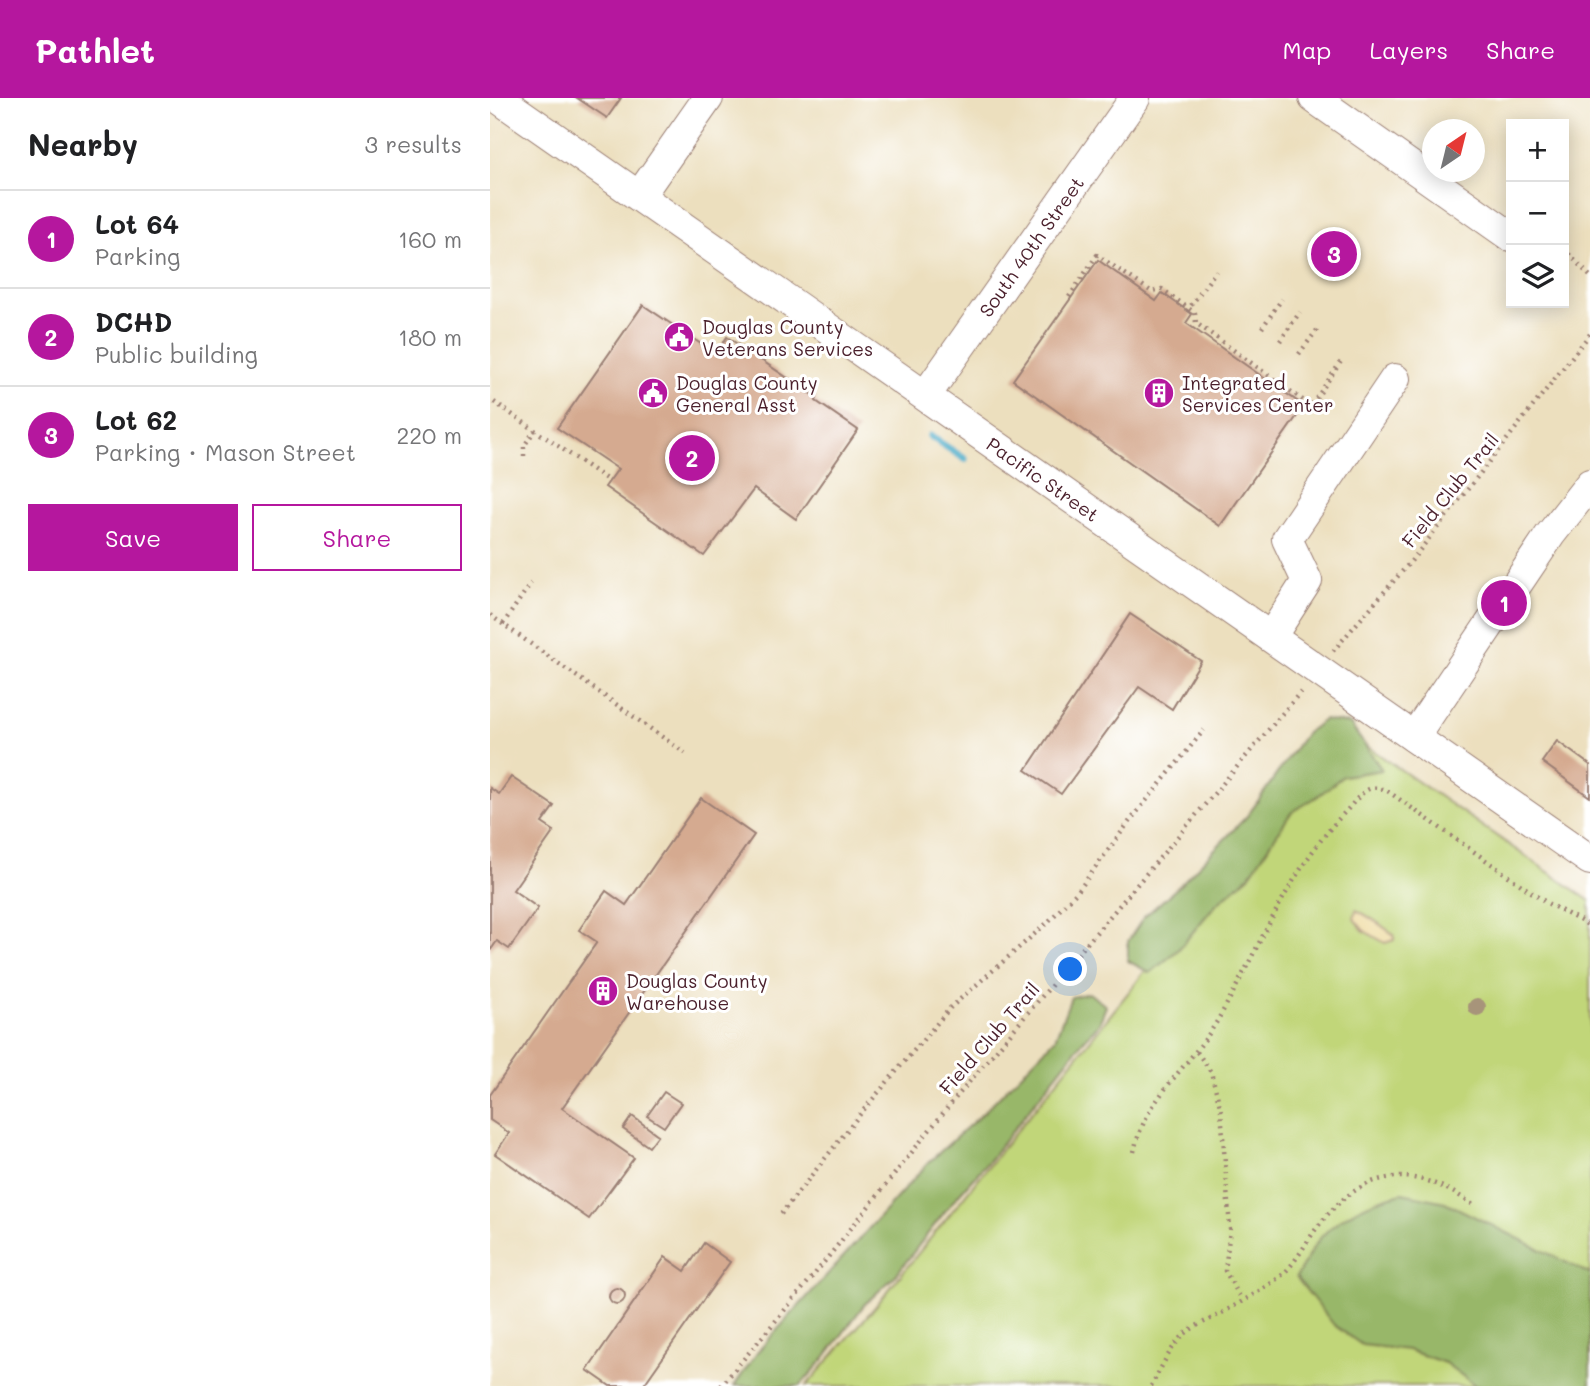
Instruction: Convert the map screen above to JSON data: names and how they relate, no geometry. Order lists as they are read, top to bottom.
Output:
{
  "streets": {
    "street": ["South 40th Street", "Pacific Street"],
    "path": ["Field Club Trail"]
  },
  "crossings": [
    ["South 40th Street", "Pacific Street"]
  ],
  "places": {
    "public building": ["Douglas County Veterans Services", "Douglas County General Asst"],
    "building": ["Integrated Services Center", "Douglas County Warehouse"]
  },
  "north": "top right",
  "page": {
    "header": "Pathlet",
    "nav": ["Map", "Layers", "Share"],
    "heading": ["Nearby", "3 results"],
    "map_buttons": ["+", "−"],
    "list": [
      {
        "mark": "1",
        "name": "Lot 64",
        "note": "Parking",
        "value": "160 m"
      },
      {
        "mark": "2",
        "name": "DCHD",
        "note": "Public building",
        "value": "180 m"
      },
      {
        "mark": "3",
        "name": "Lot 62",
        "note": "Parking · Mason Street",
        "value": "220 m"
      }
    ],
    "pins": ["3", "2", "1"],
    "buttons": ["Save", "Share"]
  }
}
